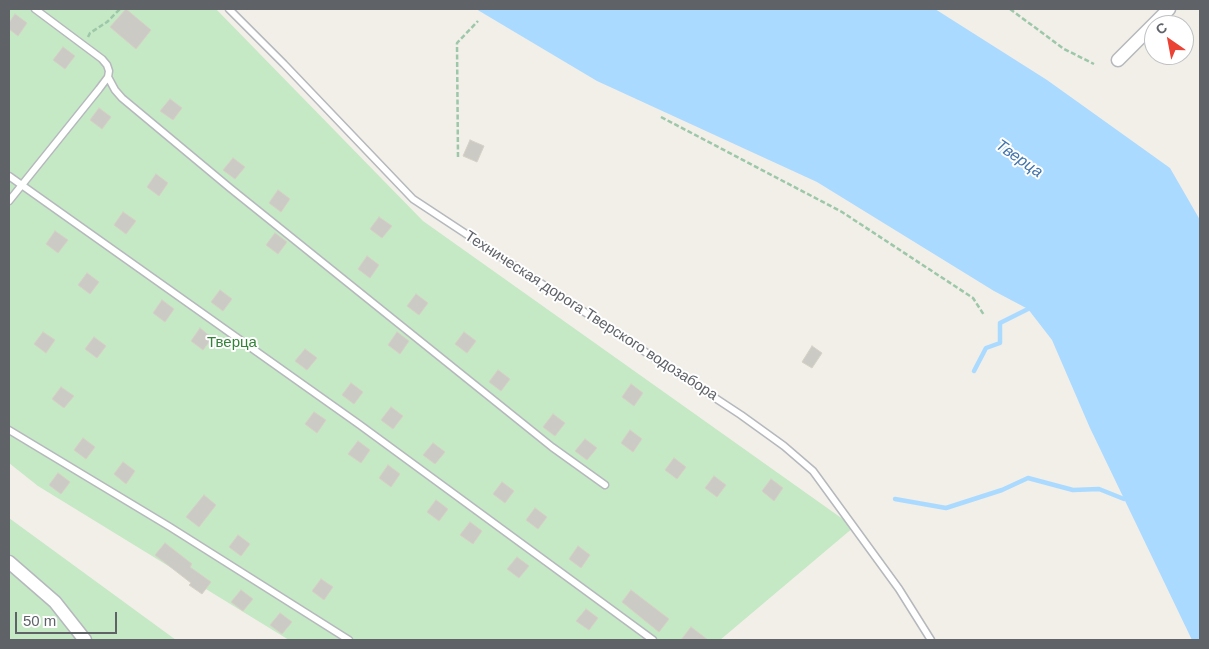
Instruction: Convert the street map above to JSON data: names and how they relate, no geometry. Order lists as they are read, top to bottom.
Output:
{
  "streets": {
    "lane": ["Техническая дорога Тверского водозабора"]
  },
  "water": ["Тверца"],
  "parks": ["Тверца"],
  "scale_bar": "50 m",
  "north": "top left"
}
